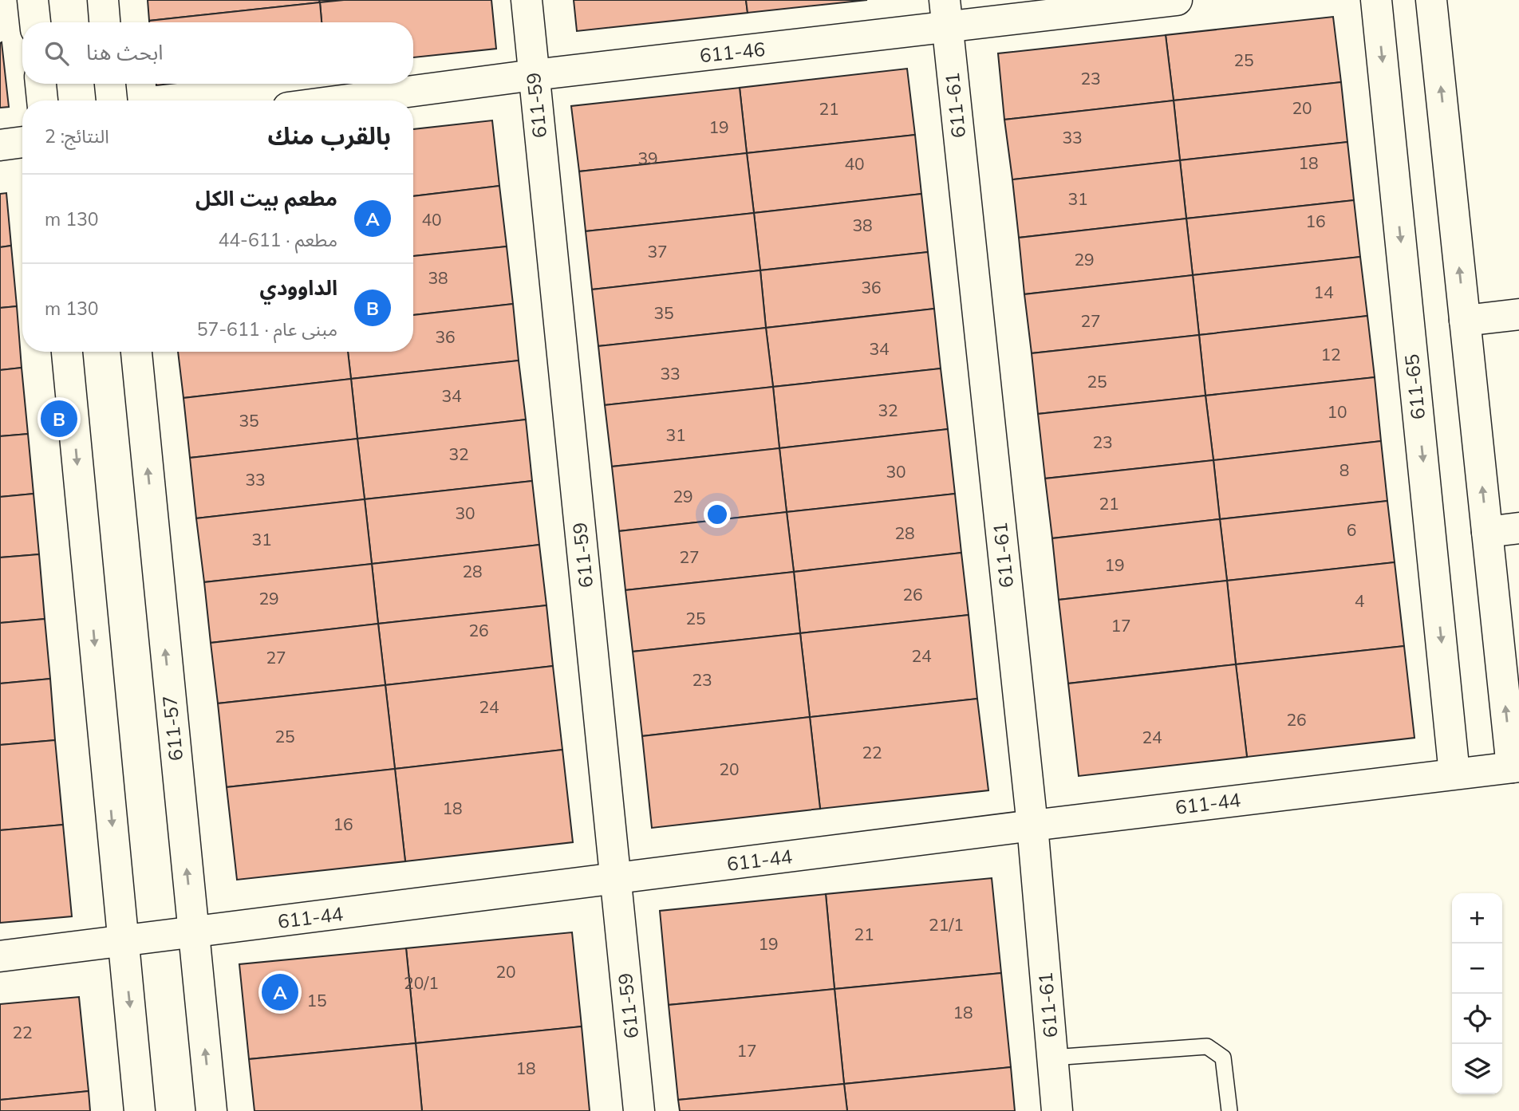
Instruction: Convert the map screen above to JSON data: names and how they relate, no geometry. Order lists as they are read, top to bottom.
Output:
{
  "streets": {
    "street": [
      "611-46",
      "611-59",
      "611-61",
      "611-65",
      "611-57",
      "611-44"
    ]
  },
  "crossings": [
    ["611-46", "611-59"],
    ["611-46", "611-61"],
    ["611-59", "611-44"],
    ["611-61", "611-44"],
    ["611-65", "611-44"],
    ["611-57", "611-44"]
  ],
  "house_numbers": [
    "25",
    "23",
    "20",
    "21",
    "19",
    "33",
    "39",
    "18",
    "40",
    "31",
    "40",
    "16",
    "38",
    "37",
    "29",
    "38",
    "36",
    "14",
    "35",
    "27",
    "36",
    "34",
    "12",
    "33",
    "25",
    "34",
    "32",
    "10",
    "35",
    "31",
    "23",
    "32",
    "8",
    "30",
    "33",
    "29",
    "21",
    "30",
    "6",
    "28",
    "31",
    "27",
    "19",
    "28",
    "26",
    "29",
    "4",
    "25",
    "17",
    "26",
    "24",
    "27",
    "23",
    "24",
    "26",
    "25",
    "24",
    "22",
    "20",
    "18",
    "16",
    "21/1",
    "21",
    "19",
    "20",
    "20/1",
    "15",
    "18",
    "22",
    "17",
    "18"
  ],
  "page": {
    "search": "ابحث هنا",
    "heading": ["بالقرب منك", "النتائج: 2"],
    "list": [
      {
        "mark": "A",
        "name": "مطعم بيت الكل",
        "note": "مطعم · 611-44",
        "value": "130 m"
      },
      {
        "mark": "B",
        "name": "الداوودي",
        "note": "مبنى عام · 611-57",
        "value": "130 m"
      }
    ],
    "pins": ["B", "A"],
    "map_buttons": ["+", "−"]
  }
}
